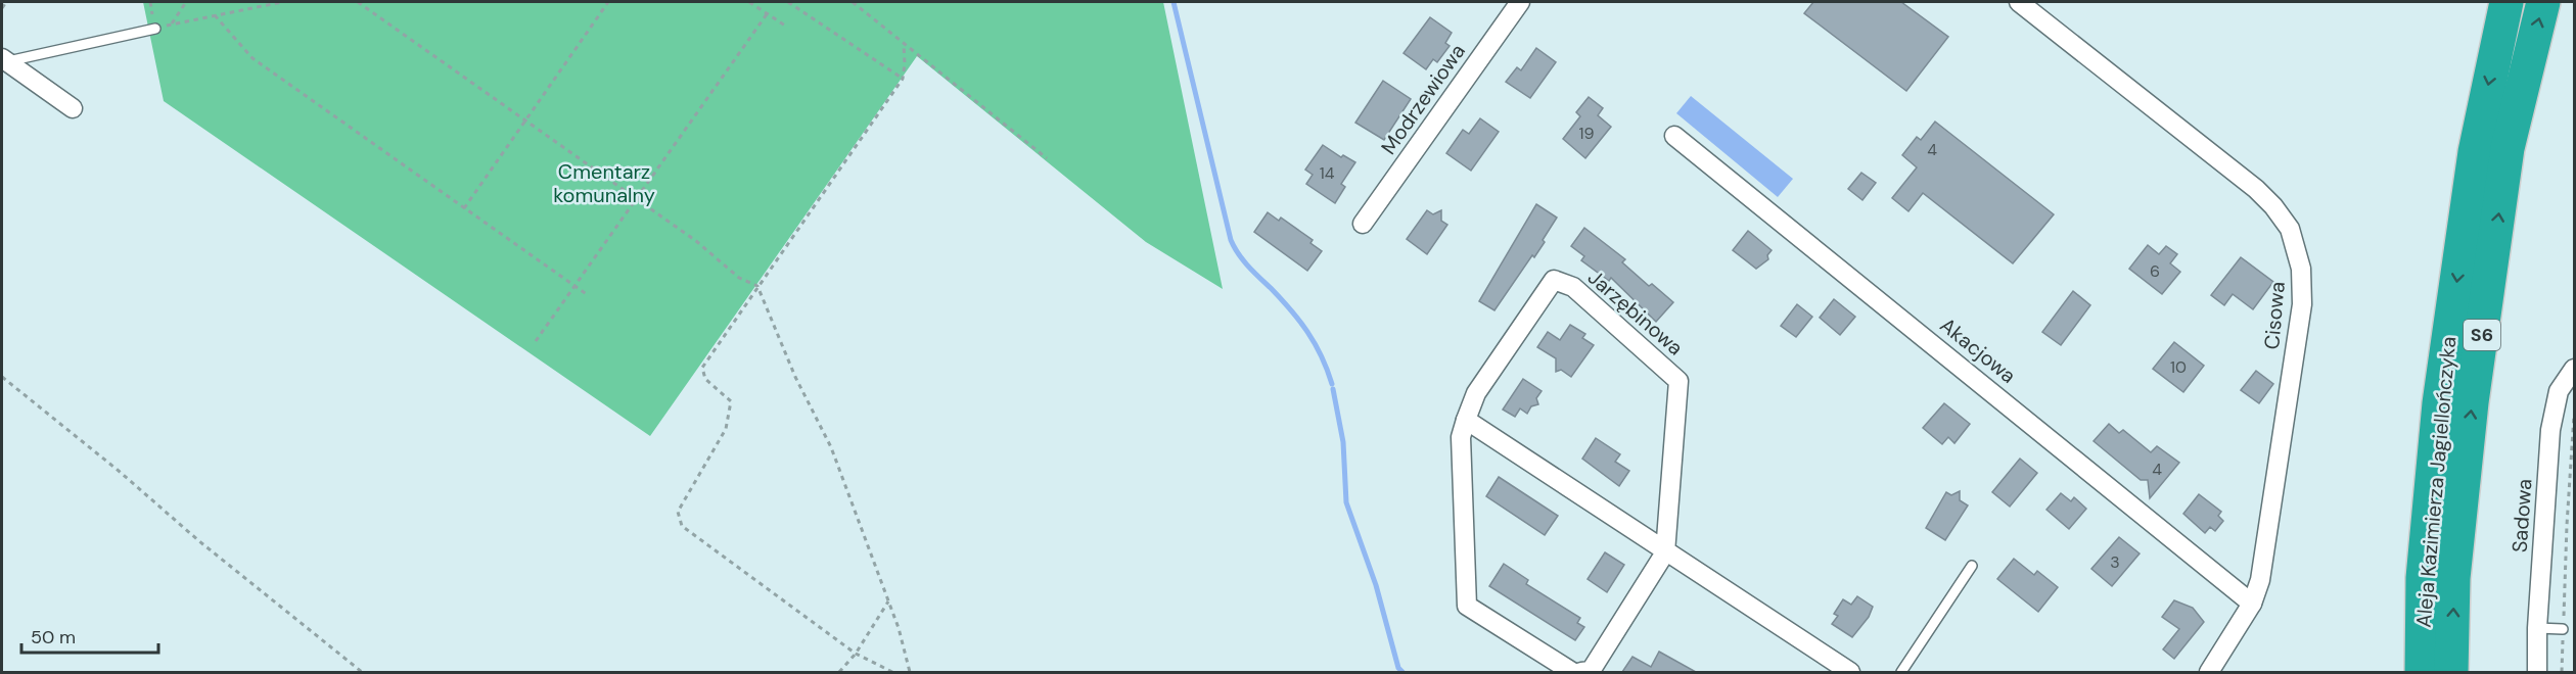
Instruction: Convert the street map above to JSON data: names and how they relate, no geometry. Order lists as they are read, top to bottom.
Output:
{
  "streets": {
    "highway": ["S6", "Aleja Kazimierza Jagiellończyka"],
    "street": [
      "Modrzewiowa",
      "Jarzębinowa",
      "Cisowa",
      "Akacjowa",
      "Sadowa"
    ]
  },
  "crossings": [
    ["Cisowa", "Akacjowa"]
  ],
  "parks": ["Cmentarz komunalny"],
  "house_numbers": [
    "19",
    "4",
    "14",
    "6",
    "10",
    "4",
    "3"
  ],
  "scale_bar": "50 m"
}
